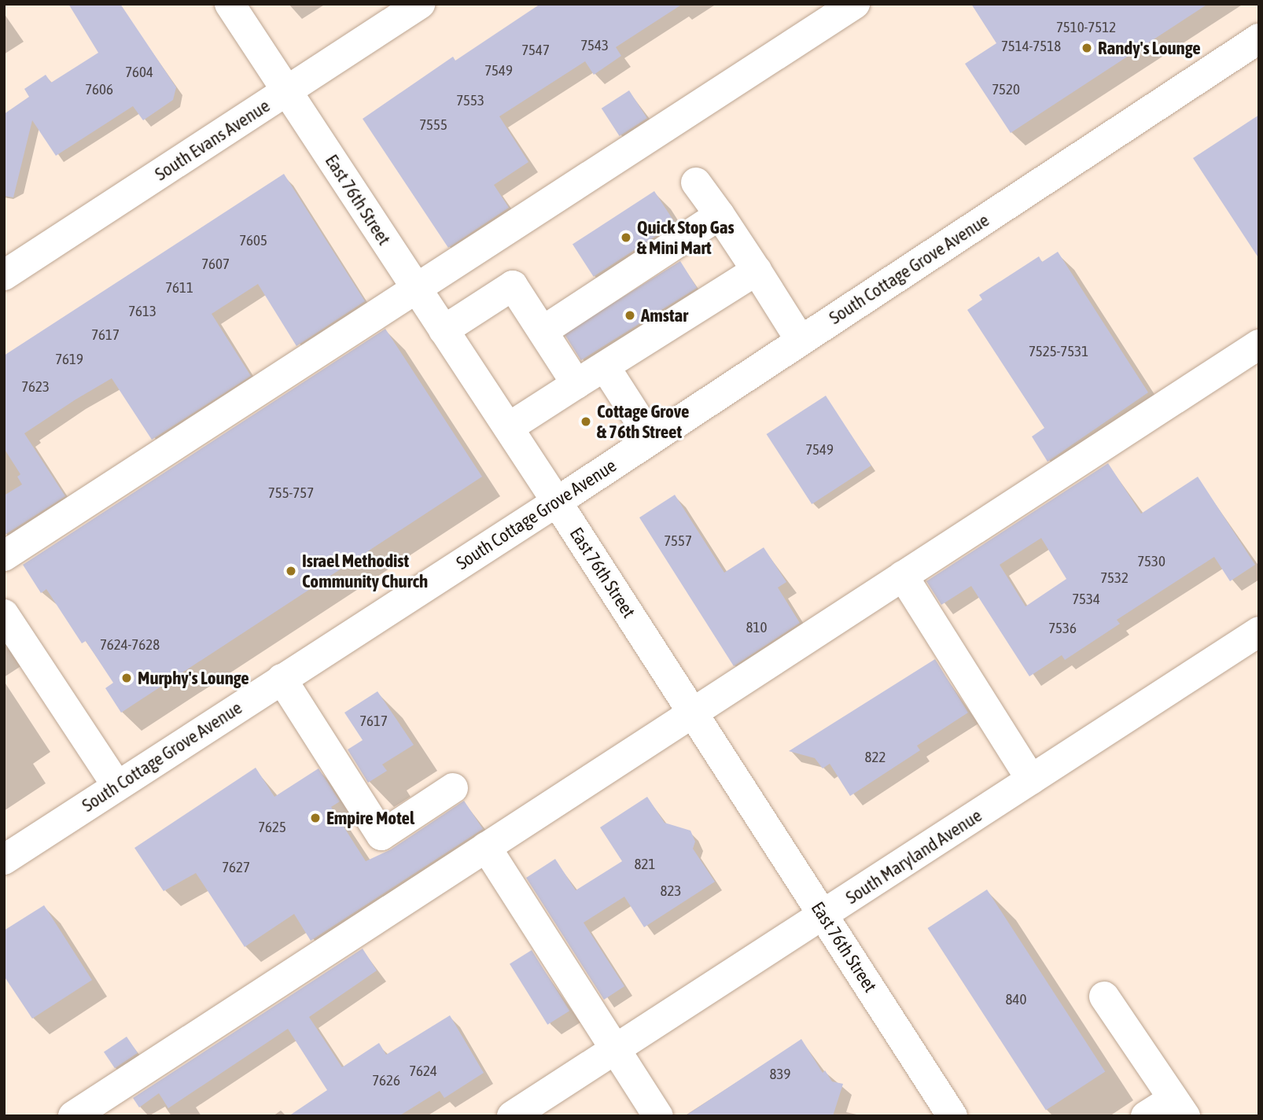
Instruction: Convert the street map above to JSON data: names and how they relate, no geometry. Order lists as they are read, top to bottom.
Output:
{
  "streets": {
    "street": [
      "South Evans Avenue",
      "East 76th Street",
      "South Cottage Grove Avenue",
      "South Maryland Avenue"
    ]
  },
  "crossings": [
    ["South Evans Avenue", "East 76th Street"],
    ["East 76th Street", "South Cottage Grove Avenue"],
    ["East 76th Street", "South Maryland Avenue"]
  ],
  "places": [
    "Randy's Lounge",
    "Quick Stop Gas & Mini Mart",
    "Amstar",
    "Cottage Grove & 76th Street",
    "Israel Methodist Community Church",
    "Murphy's Lounge",
    "Empire Motel"
  ],
  "house_numbers": [
    "7510-7512",
    "7543",
    "7514-7518",
    "7547",
    "7549",
    "7604",
    "7606",
    "7520",
    "7553",
    "7555",
    "7605",
    "7607",
    "7611",
    "7613",
    "7617",
    "7525-7531",
    "7619",
    "7623",
    "7549",
    "755-757",
    "7557",
    "7530",
    "7532",
    "7534",
    "810",
    "7536",
    "7624-7628",
    "7617",
    "822",
    "7625",
    "821",
    "7627",
    "823",
    "840",
    "7624",
    "839",
    "7626"
  ]
}
